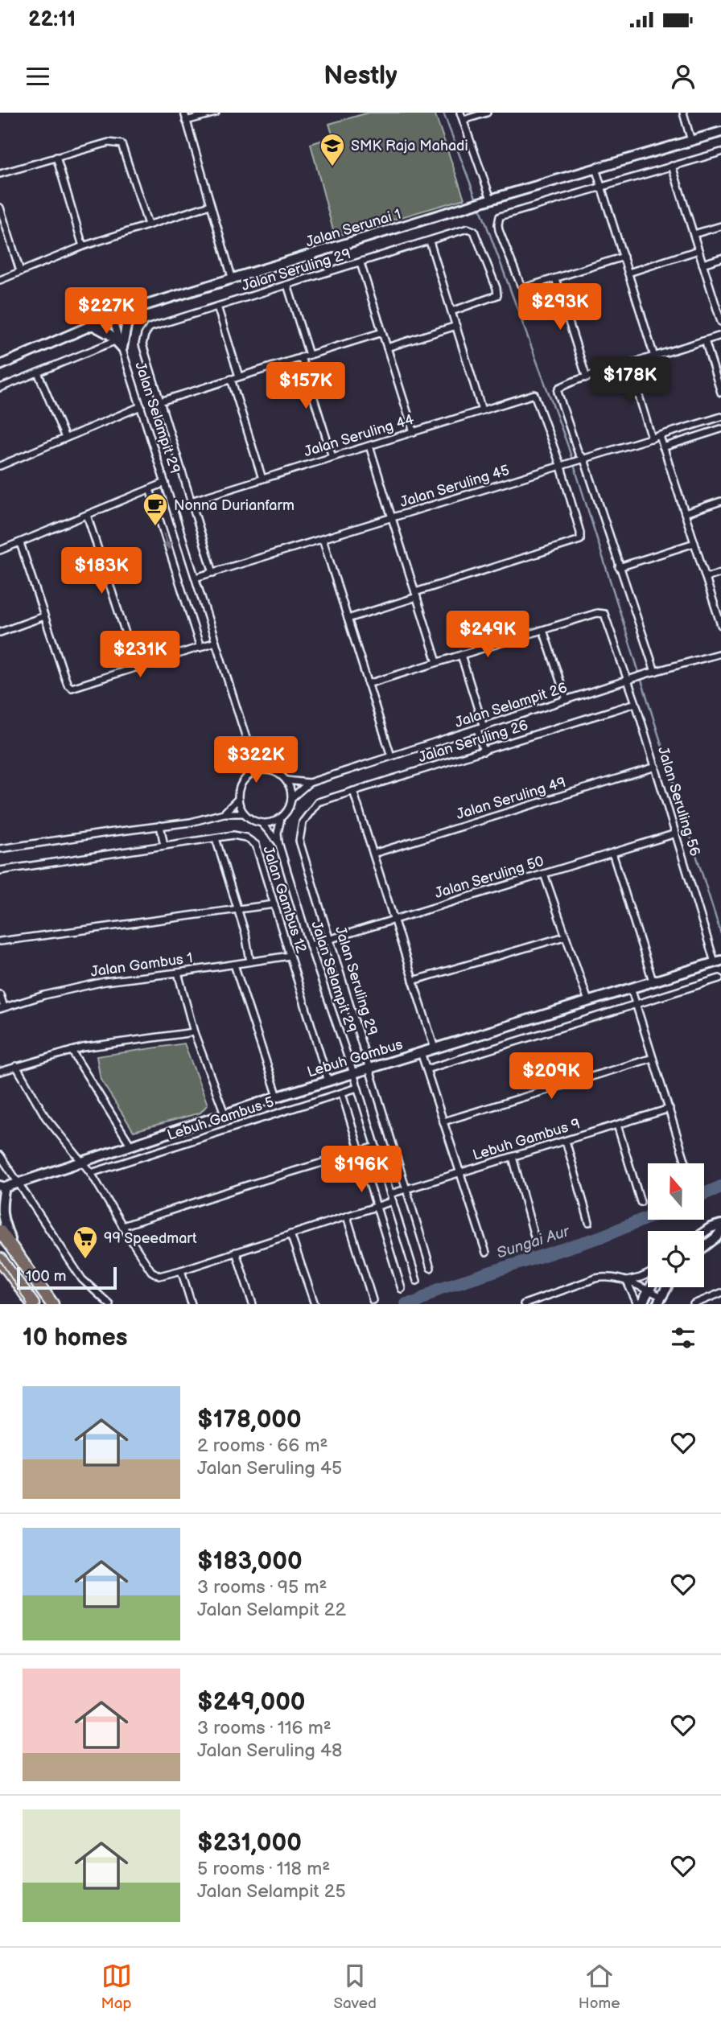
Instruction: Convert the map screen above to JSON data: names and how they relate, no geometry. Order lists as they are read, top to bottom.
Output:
{
  "streets": {
    "main road": ["Jalan Serunai 1", "Lebuh Gambus"],
    "street": [
      "Jalan Seruling 29",
      "Jalan Selampit 29",
      "Jalan Seruling 44",
      "Jalan Seruling 45",
      "Jalan Selampit 26",
      "Jalan Seruling 26",
      "Jalan Seruling 49",
      "Jalan Seruling 56",
      "Jalan Seruling 50",
      "Jalan Gambus 12",
      "Jalan Gambus 1",
      "Lebuh Gambus 5",
      "Lebuh Gambus 9"
    ]
  },
  "crossings": [
    ["Jalan Serunai 1", "Jalan Selampit 29"],
    ["Jalan Seruling 29", "Jalan Selampit 29"],
    ["Jalan Seruling 29", "Jalan Seruling 26"],
    ["Jalan Seruling 29", "Jalan Seruling 50"],
    ["Jalan Seruling 29", "Lebuh Gambus"],
    ["Jalan Seruling 29", "Lebuh Gambus 9"],
    ["Jalan Selampit 29", "Jalan Seruling 44"],
    ["Jalan Selampit 29", "Jalan Seruling 45"],
    ["Jalan Selampit 29", "Jalan Selampit 26"],
    ["Jalan Selampit 29", "Jalan Seruling 50"],
    ["Jalan Selampit 29", "Lebuh Gambus"],
    ["Jalan Selampit 29", "Lebuh Gambus 5"],
    ["Jalan Selampit 29", "Lebuh Gambus 9"],
    ["Jalan Seruling 44", "Jalan Seruling 45"],
    ["Jalan Selampit 26", "Jalan Seruling 56"],
    ["Jalan Seruling 26", "Jalan Seruling 56"],
    ["Jalan Seruling 49", "Jalan Seruling 56"],
    ["Jalan Seruling 56", "Jalan Seruling 50"],
    ["Jalan Seruling 56", "Lebuh Gambus"],
    ["Jalan Gambus 12", "Jalan Gambus 1"],
    ["Jalan Gambus 12", "Lebuh Gambus"]
  ],
  "water": ["Sungai Aur"],
  "places": {
    "school or university": ["SMK Raja Mahadi"],
    "cafe": ["Nonna Durianfarm"],
    "supermarket": ["99 Speedmart"]
  },
  "scale_bar": "100 m",
  "north": "top",
  "page": {
    "status": "22:11",
    "header": "Nestly",
    "price": [
      "$293K",
      "$227K",
      "$178K",
      "$157K",
      "$183K",
      "$249K",
      "$231K",
      "$322K",
      "$209K",
      "$196K"
    ],
    "scale": "100 m",
    "heading": "10 homes",
    "list": [
      {
        "name": "$178,000",
        "note": "2 rooms · 66 m² · Jalan Seruling 45"
      },
      {
        "name": "$183,000",
        "note": "3 rooms · 95 m² · Jalan Selampit 22"
      },
      {
        "name": "$249,000",
        "note": "3 rooms · 116 m² · Jalan Seruling 48"
      },
      {
        "name": "$231,000",
        "note": "5 rooms · 118 m² · Jalan Selampit 25"
      }
    ],
    "tabs": ["Map", "Saved", "Home"]
  }
}
